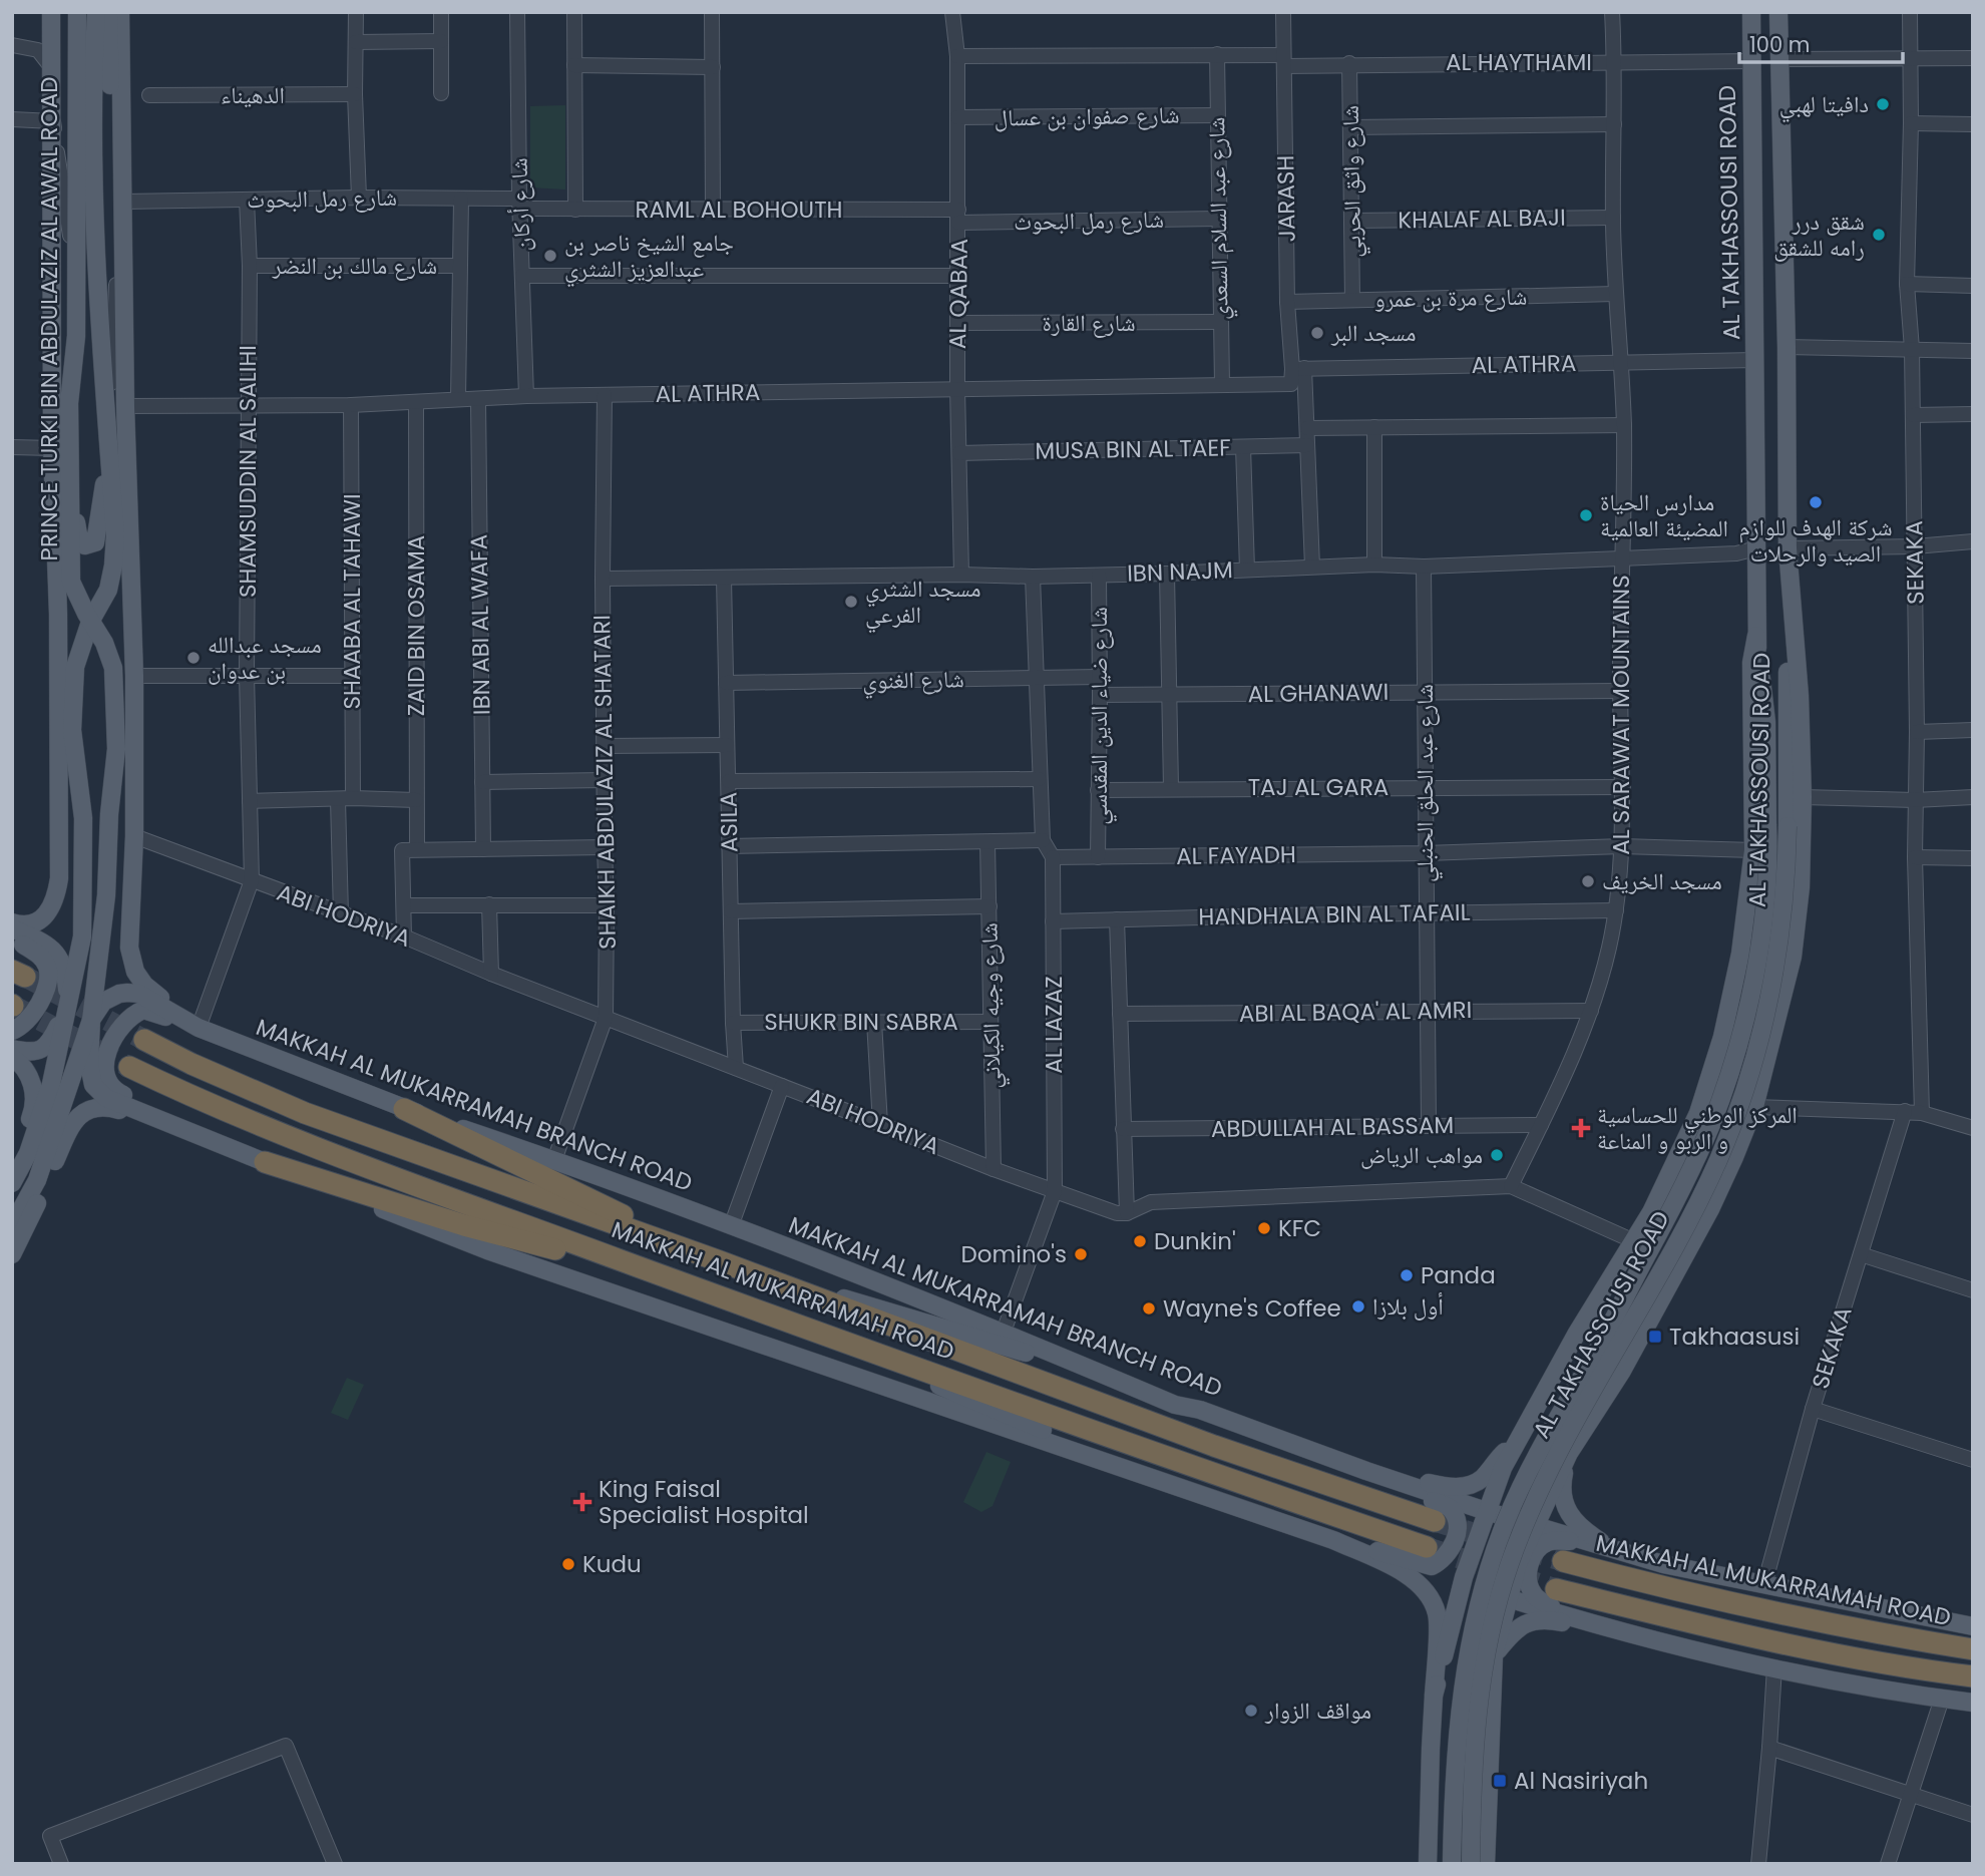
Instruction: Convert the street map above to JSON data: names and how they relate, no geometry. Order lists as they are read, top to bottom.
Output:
{
  "streets": {
    "highway": ["MAKKAH AL MUKARRAMAH ROAD"],
    "main road": ["AL TAKHASSOUSI ROAD", "PRINCE TURKI BIN ABDULAZIZ AL AWAL ROAD", "MAKKAH AL MUKARRAMAH BRANCH ROAD"],
    "street": [
      "AL HAYTHAMI",
      "الدهيناء",
      "شارع صفوان بن عسال",
      "شارع واثق الحربي",
      "شارع رمل البحوث",
      "JARASH",
      "شارع أركان",
      "RAML AL BOHOUTH",
      "شارع عبد السلام السعدي",
      "KHALAF AL BAJI",
      "شارع مالك بن النضر",
      "AL QABAA",
      "شارع مرة بن عمرو",
      "شارع القارة",
      "AL ATHRA",
      "MUSA BIN AL TAEF",
      "SHAMSUDDIN AL SALIHI",
      "SEKAKA",
      "IBN NAJM",
      "SHAABA AL TAHAWI",
      "IBN ABI AL WAFA",
      "ZAID BIN OSAMA",
      "شارع الغنوي",
      "AL GHANAWI",
      "AL SARAWAT MOUNTAINS",
      "شارع ضياء الدين المقدسي",
      "SHAIKH ABDULAZIZ AL SHATARI",
      "شارع عبد الحلق الحنبلي",
      "TAJ AL GARA",
      "ASILA",
      "AL FAYADH",
      "HANDHALA BIN AL TAFAIL",
      "ABI HODRIYA",
      "شارع وجيه الكيلاني",
      "ABI AL BAQA' AL AMRI",
      "SHUKR BIN SABRA",
      "AL LAZAZ",
      "ABDULLAH AL BASSAM"
    ]
  },
  "crossings": [
    ["AL HAYTHAMI", "شارع واثق الحربي"],
    ["AL HAYTHAMI", "JARASH"],
    ["AL HAYTHAMI", "AL TAKHASSOUSI ROAD"],
    ["AL HAYTHAMI", "شارع عبد السلام السعدي"],
    ["AL HAYTHAMI", "AL QABAA"],
    ["AL HAYTHAMI", "AL SARAWAT MOUNTAINS"],
    ["شارع صفوان بن عسال", "شارع عبد السلام السعدي"],
    ["شارع صفوان بن عسال", "AL QABAA"],
    ["شارع واثق الحربي", "KHALAF AL BAJI"],
    ["شارع واثق الحربي", "شارع مرة بن عمرو"],
    ["شارع رمل البحوث", "شارع أركان"],
    ["شارع رمل البحوث", "RAML AL BOHOUTH"],
    ["شارع رمل البحوث", "شارع عبد السلام السعدي"],
    ["شارع رمل البحوث", "AL QABAA"],
    ["شارع رمل البحوث", "SHAMSUDDIN AL SALIHI"],
    ["JARASH", "شارع مرة بن عمرو"],
    ["JARASH", "AL ATHRA"],
    ["JARASH", "MUSA BIN AL TAEF"],
    ["JARASH", "IBN NAJM"],
    ["شارع أركان", "RAML AL BOHOUTH"],
    ["شارع أركان", "AL ATHRA"],
    ["RAML AL BOHOUTH", "AL QABAA"],
    ["AL TAKHASSOUSI ROAD", "AL ATHRA"],
    ["AL TAKHASSOUSI ROAD", "IBN NAJM"],
    ["شارع عبد السلام السعدي", "شارع القارة"],
    ["شارع عبد السلام السعدي", "AL ATHRA"],
    ["KHALAF AL BAJI", "AL SARAWAT MOUNTAINS"],
    ["شارع مالك بن النضر", "SHAMSUDDIN AL SALIHI"],
    ["AL QABAA", "شارع القارة"],
    ["AL QABAA", "AL ATHRA"],
    ["AL QABAA", "MUSA BIN AL TAEF"],
    ["AL QABAA", "IBN NAJM"],
    ["شارع مرة بن عمرو", "AL SARAWAT MOUNTAINS"],
    ["PRINCE TURKI BIN ABDULAZIZ AL AWAL ROAD", "MAKKAH AL MUKARRAMAH BRANCH ROAD"],
    ["AL ATHRA", "SHAMSUDDIN AL SALIHI"],
    ["AL ATHRA", "SHAABA AL TAHAWI"],
    ["AL ATHRA", "IBN ABI AL WAFA"],
    ["AL ATHRA", "ZAID BIN OSAMA"],
    ["AL ATHRA", "AL SARAWAT MOUNTAINS"],
    ["AL ATHRA", "SHAIKH ABDULAZIZ AL SHATARI"],
    ["SHAMSUDDIN AL SALIHI", "ABI HODRIYA"],
    ["SHAMSUDDIN AL SALIHI", "MAKKAH AL MUKARRAMAH BRANCH ROAD"],
    ["SEKAKA", "MAKKAH AL MUKARRAMAH BRANCH ROAD"],
    ["IBN NAJM", "AL SARAWAT MOUNTAINS"],
    ["IBN NAJM", "شارع ضياء الدين المقدسي"],
    ["IBN NAJM", "SHAIKH ABDULAZIZ AL SHATARI"],
    ["IBN NAJM", "شارع عبد الحلق الحنبلي"],
    ["IBN NAJM", "ASILA"],
    ["ZAID BIN OSAMA", "ABI HODRIYA"],
    ["شارع الغنوي", "شارع ضياء الدين المقدسي"],
    ["شارع الغنوي", "ASILA"],
    ["AL GHANAWI", "AL SARAWAT MOUNTAINS"],
    ["AL GHANAWI", "شارع ضياء الدين المقدسي"],
    ["AL GHANAWI", "شارع عبد الحلق الحنبلي"],
    ["AL SARAWAT MOUNTAINS", "TAJ AL GARA"],
    ["AL SARAWAT MOUNTAINS", "AL FAYADH"],
    ["AL SARAWAT MOUNTAINS", "HANDHALA BIN AL TAFAIL"],
    ["AL SARAWAT MOUNTAINS", "ABI AL BAQA' AL AMRI"],
    ["AL SARAWAT MOUNTAINS", "ABDULLAH AL BASSAM"],
    ["شارع ضياء الدين المقدسي", "TAJ AL GARA"],
    ["شارع ضياء الدين المقدسي", "AL FAYADH"],
    ["SHAIKH ABDULAZIZ AL SHATARI", "ABI HODRIYA"],
    ["SHAIKH ABDULAZIZ AL SHATARI", "MAKKAH AL MUKARRAMAH BRANCH ROAD"],
    ["شارع عبد الحلق الحنبلي", "TAJ AL GARA"],
    ["شارع عبد الحلق الحنبلي", "AL FAYADH"],
    ["شارع عبد الحلق الحنبلي", "HANDHALA BIN AL TAFAIL"],
    ["شارع عبد الحلق الحنبلي", "ABI AL BAQA' AL AMRI"],
    ["شارع عبد الحلق الحنبلي", "ABDULLAH AL BASSAM"],
    ["ASILA", "ABI HODRIYA"],
    ["ASILA", "SHUKR BIN SABRA"],
    ["AL FAYADH", "AL LAZAZ"],
    ["HANDHALA BIN AL TAFAIL", "AL LAZAZ"],
    ["ABI HODRIYA", "شارع وجيه الكيلاني"],
    ["ABI HODRIYA", "AL LAZAZ"],
    ["شارع وجيه الكيلاني", "SHUKR BIN SABRA"]
  ],
  "places": {
    "other": [
      "دافيتا لهبي",
      "شقق درر رامه للشقق",
      "جامع الشيخ ناصر بن عبدالعزيز الشثري",
      "مسجد البر",
      "شركة الهدف للوازم الصيد والرحلات",
      "مدارس الحياة المضيئة العالمية",
      "مسجد الشثري الفرعي",
      "مسجد عبدالله بن عدوان",
      "مسجد الخريف",
      "مواهب الرياض",
      "KFC",
      "Dunkin'",
      "Domino's",
      "Panda",
      "أول بلازا",
      "Wayne's Coffee",
      "Kudu",
      "مواقف الزوار"
    ],
    "health": ["المركز الوطني للحساسية و الربو و المناعة", "King Faisal Specialist Hospital"],
    "transit": ["Takhaasusi", "Al Nasiriyah"]
  },
  "scale_bar": "100 m"
}
